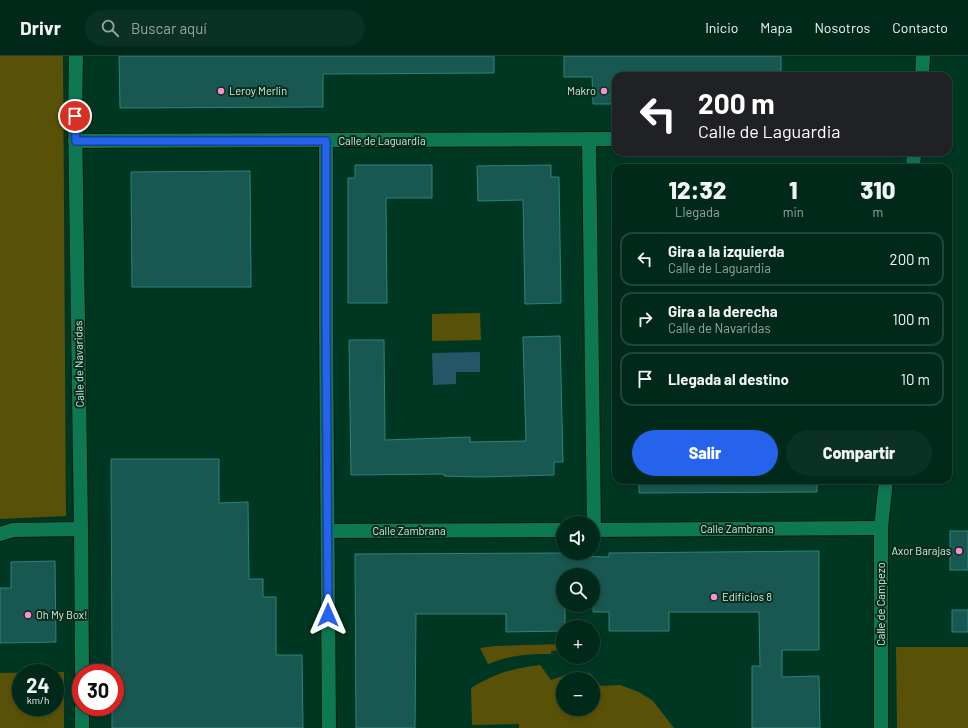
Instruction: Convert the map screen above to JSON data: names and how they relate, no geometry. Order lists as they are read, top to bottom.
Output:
{
  "streets": {
    "street": [
      "Calle de Laguardia",
      "Calle de Navaridas",
      "Calle Zambrana",
      "Calle de Campezo"
    ]
  },
  "crossings": [
    ["Calle de Laguardia", "Calle de Navaridas"],
    ["Calle Zambrana", "Calle de Campezo"]
  ],
  "places": [
    "Leroy Merlin",
    "Makro",
    "Axor Barajas",
    "Edificios 8",
    "Oh My Box!"
  ],
  "page": {
    "header": "Drivr",
    "search": "Buscar aquí",
    "nav": [
      "Inicio",
      "Mapa",
      "Nosotros",
      "Contacto"
    ],
    "turn": ["200 m", "Calle de Laguardia"],
    "eta": [
      "12:32",
      "Llegada",
      "1",
      "min",
      "310",
      "m"
    ],
    "list": [
      {
        "name": "Gira a la izquierda",
        "note": "Calle de Laguardia",
        "value": "200 m"
      },
      {
        "name": "Gira a la derecha",
        "note": "Calle de Navaridas",
        "value": "100 m"
      },
      {
        "name": "Llegada al destino",
        "value": "10 m"
      }
    ],
    "buttons": ["Salir", "Compartir"],
    "map_buttons": ["+", "−"],
    "speed": "24 km/h",
    "limit": "30"
  }
}
